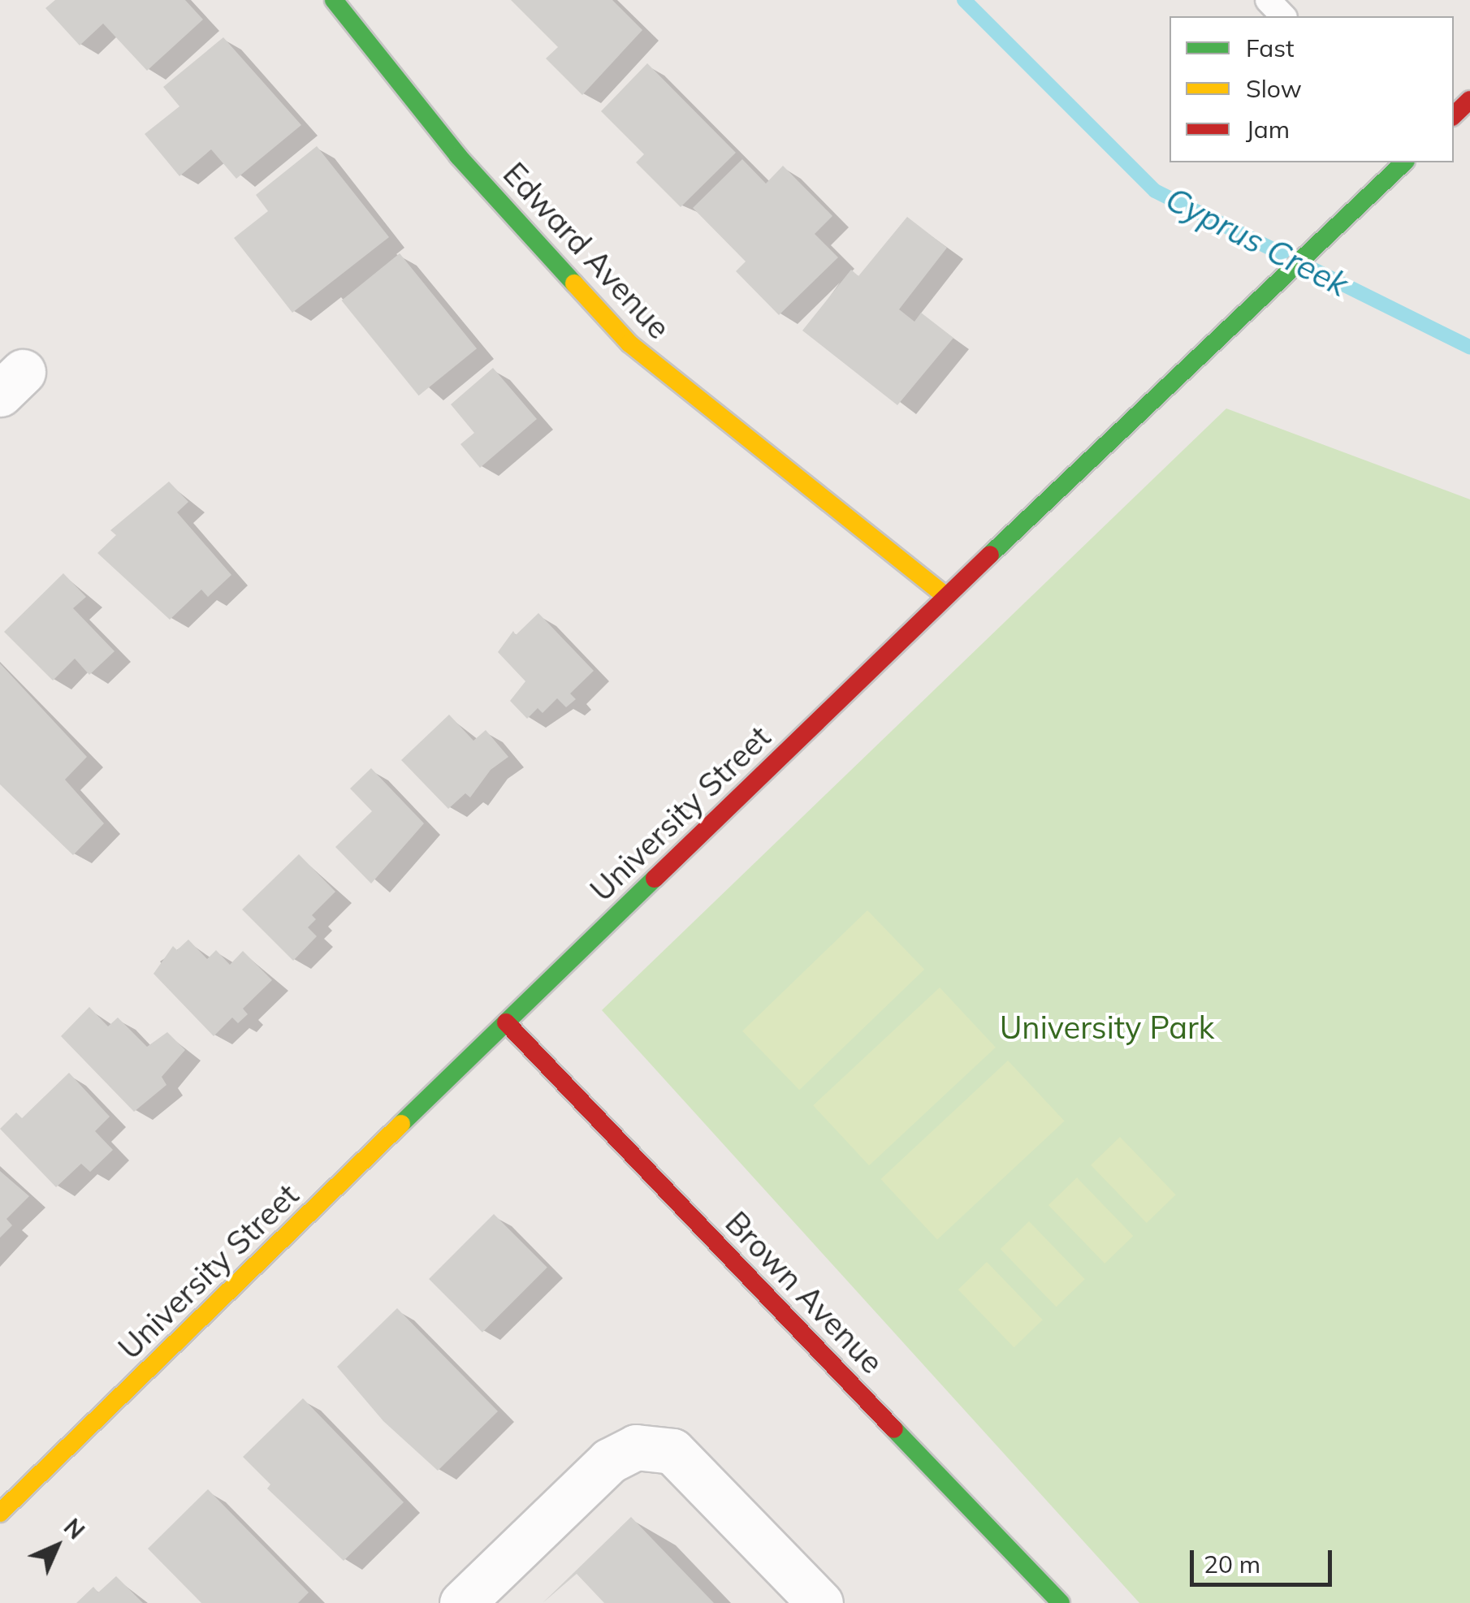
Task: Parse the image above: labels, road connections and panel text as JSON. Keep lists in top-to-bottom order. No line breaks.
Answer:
{"streets":{"street":["Edward Avenue","University Street","Brown Avenue"]},"crossings":[["Edward Avenue","University Street"],["University Street","Brown Avenue"]],"water":["Cyprus Creek"],"parks":["University Park"],"legend":["Fast","Slow","Jam"],"scale_bar":"20 m","north":"top right"}
